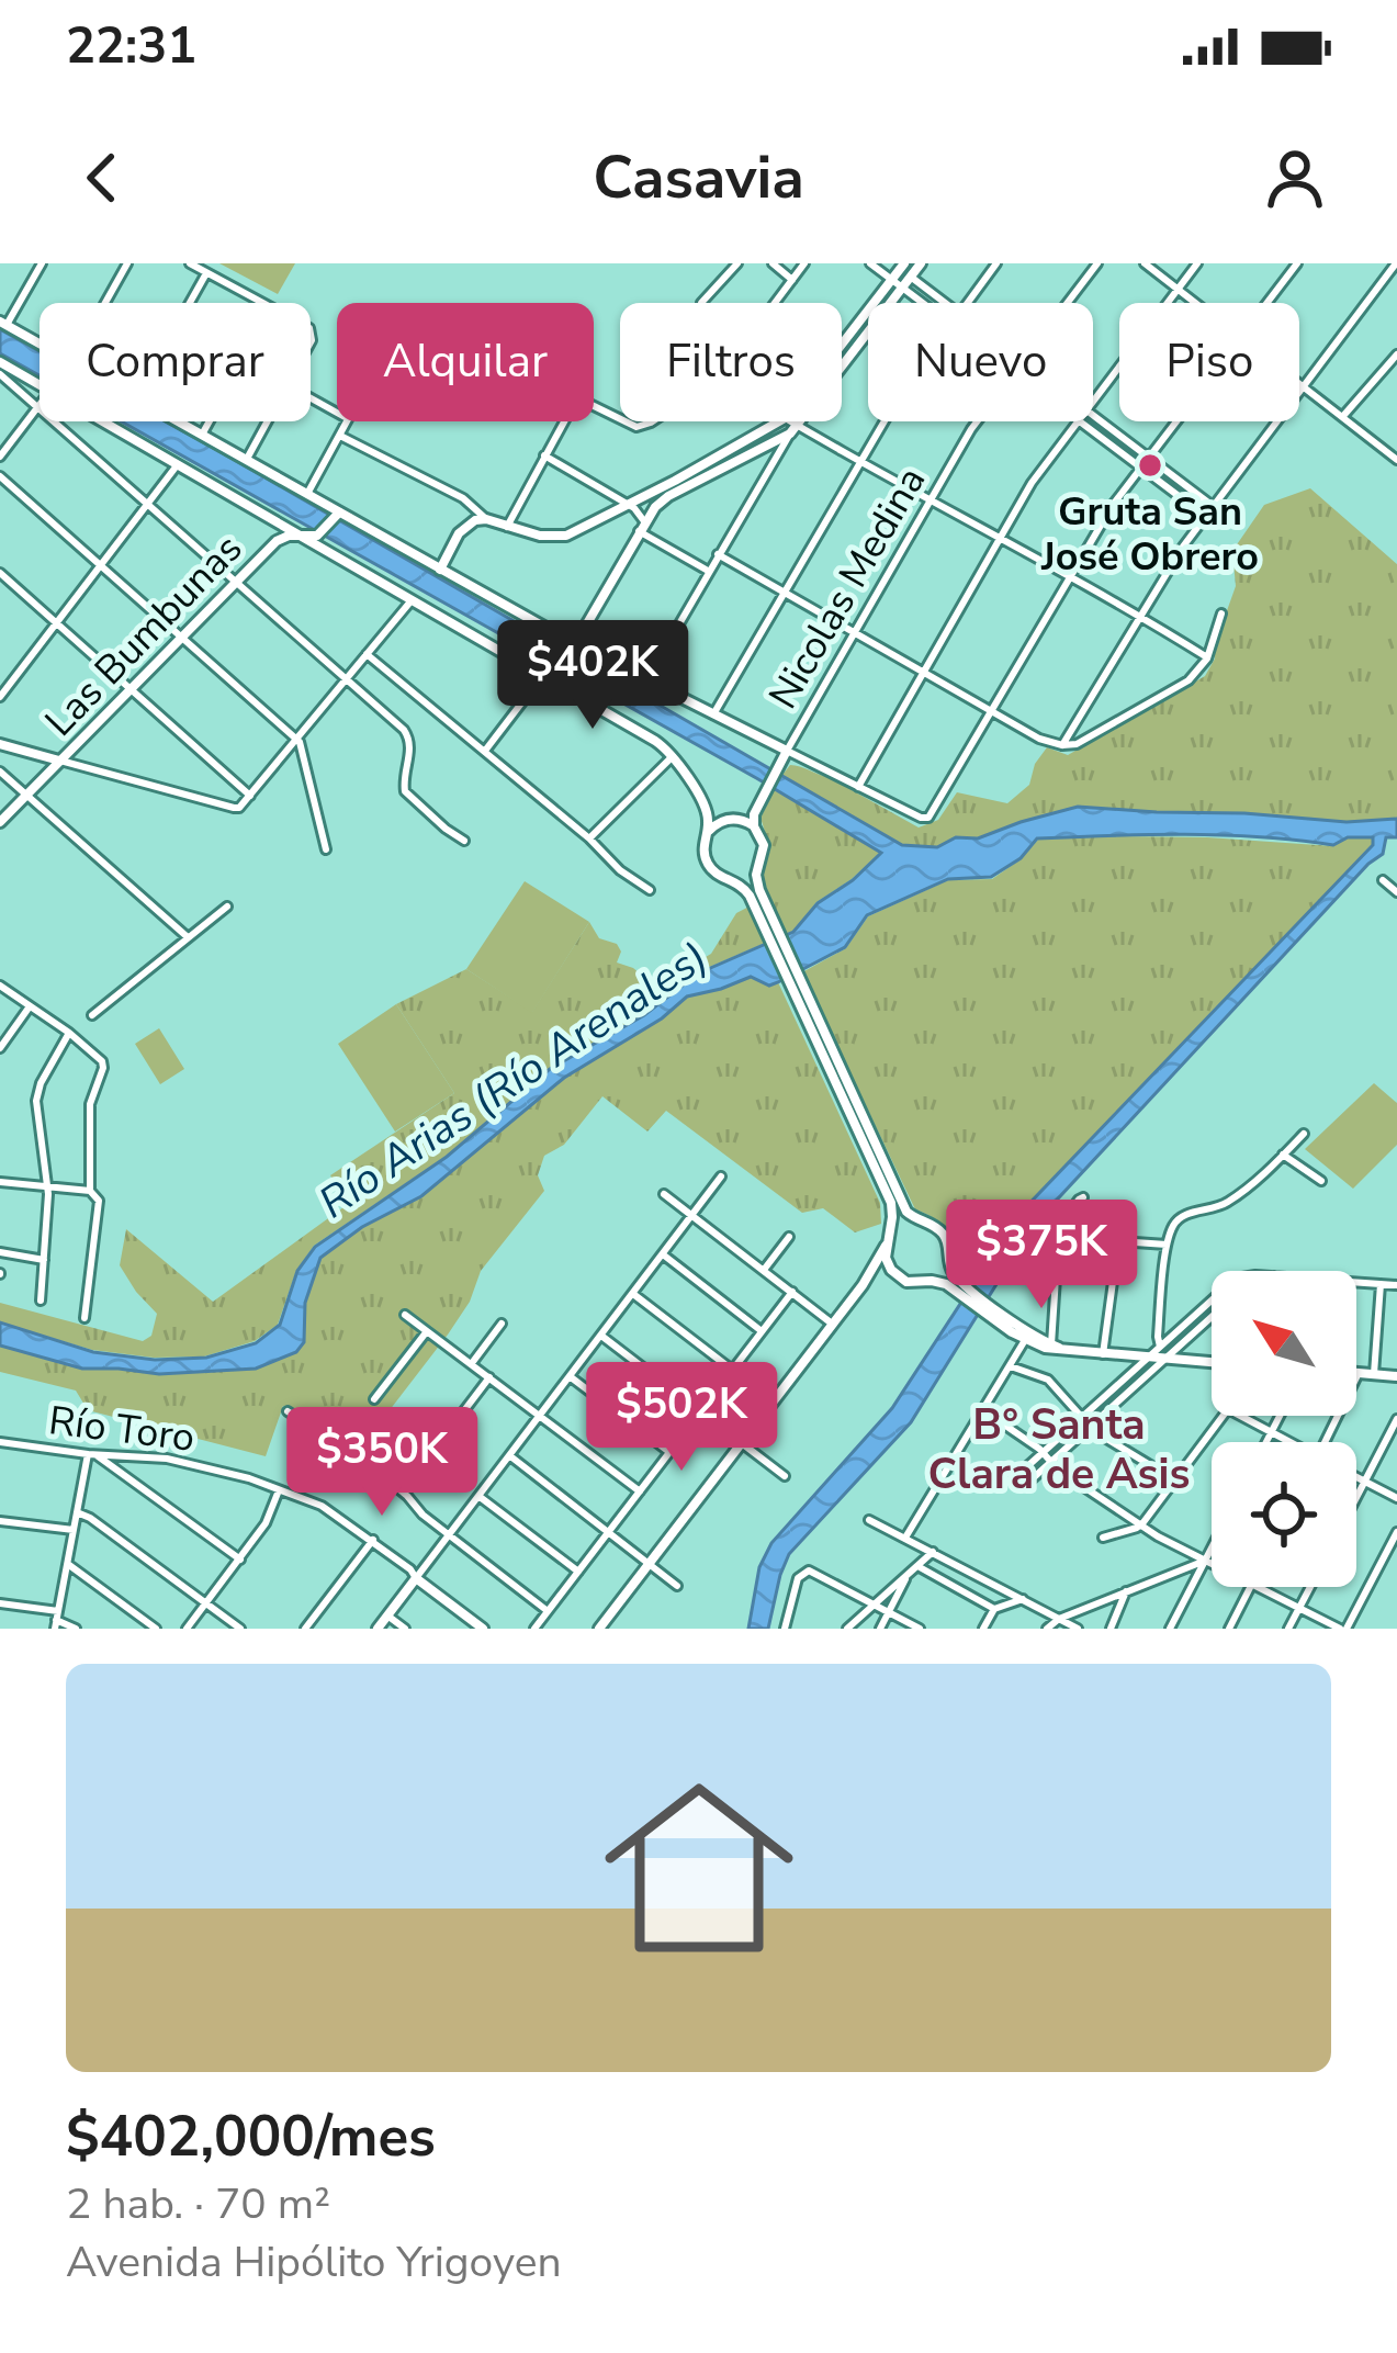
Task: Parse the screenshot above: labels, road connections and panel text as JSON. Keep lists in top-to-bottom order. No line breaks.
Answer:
{"streets":{"main road":["Las Bumbunas"],"street":["Nicolas Medina","Río Toro"]},"districts":["B° Santa Clara de Asis"],"water":["Río Arias (Río Arenales)"],"places":["Gruta San José Obrero"],"north":"top left","page":{"status":"22:31","header":"Casavia","chip":["Comprar","Alquilar","Filtros","Nuevo","Piso"],"price":["$402K","$375K","$502K","$350K"],"list":[{"name":"$402,000/mes","note":"2 hab. · 70 m² · Avenida Hipólito Yrigoyen"}]}}
